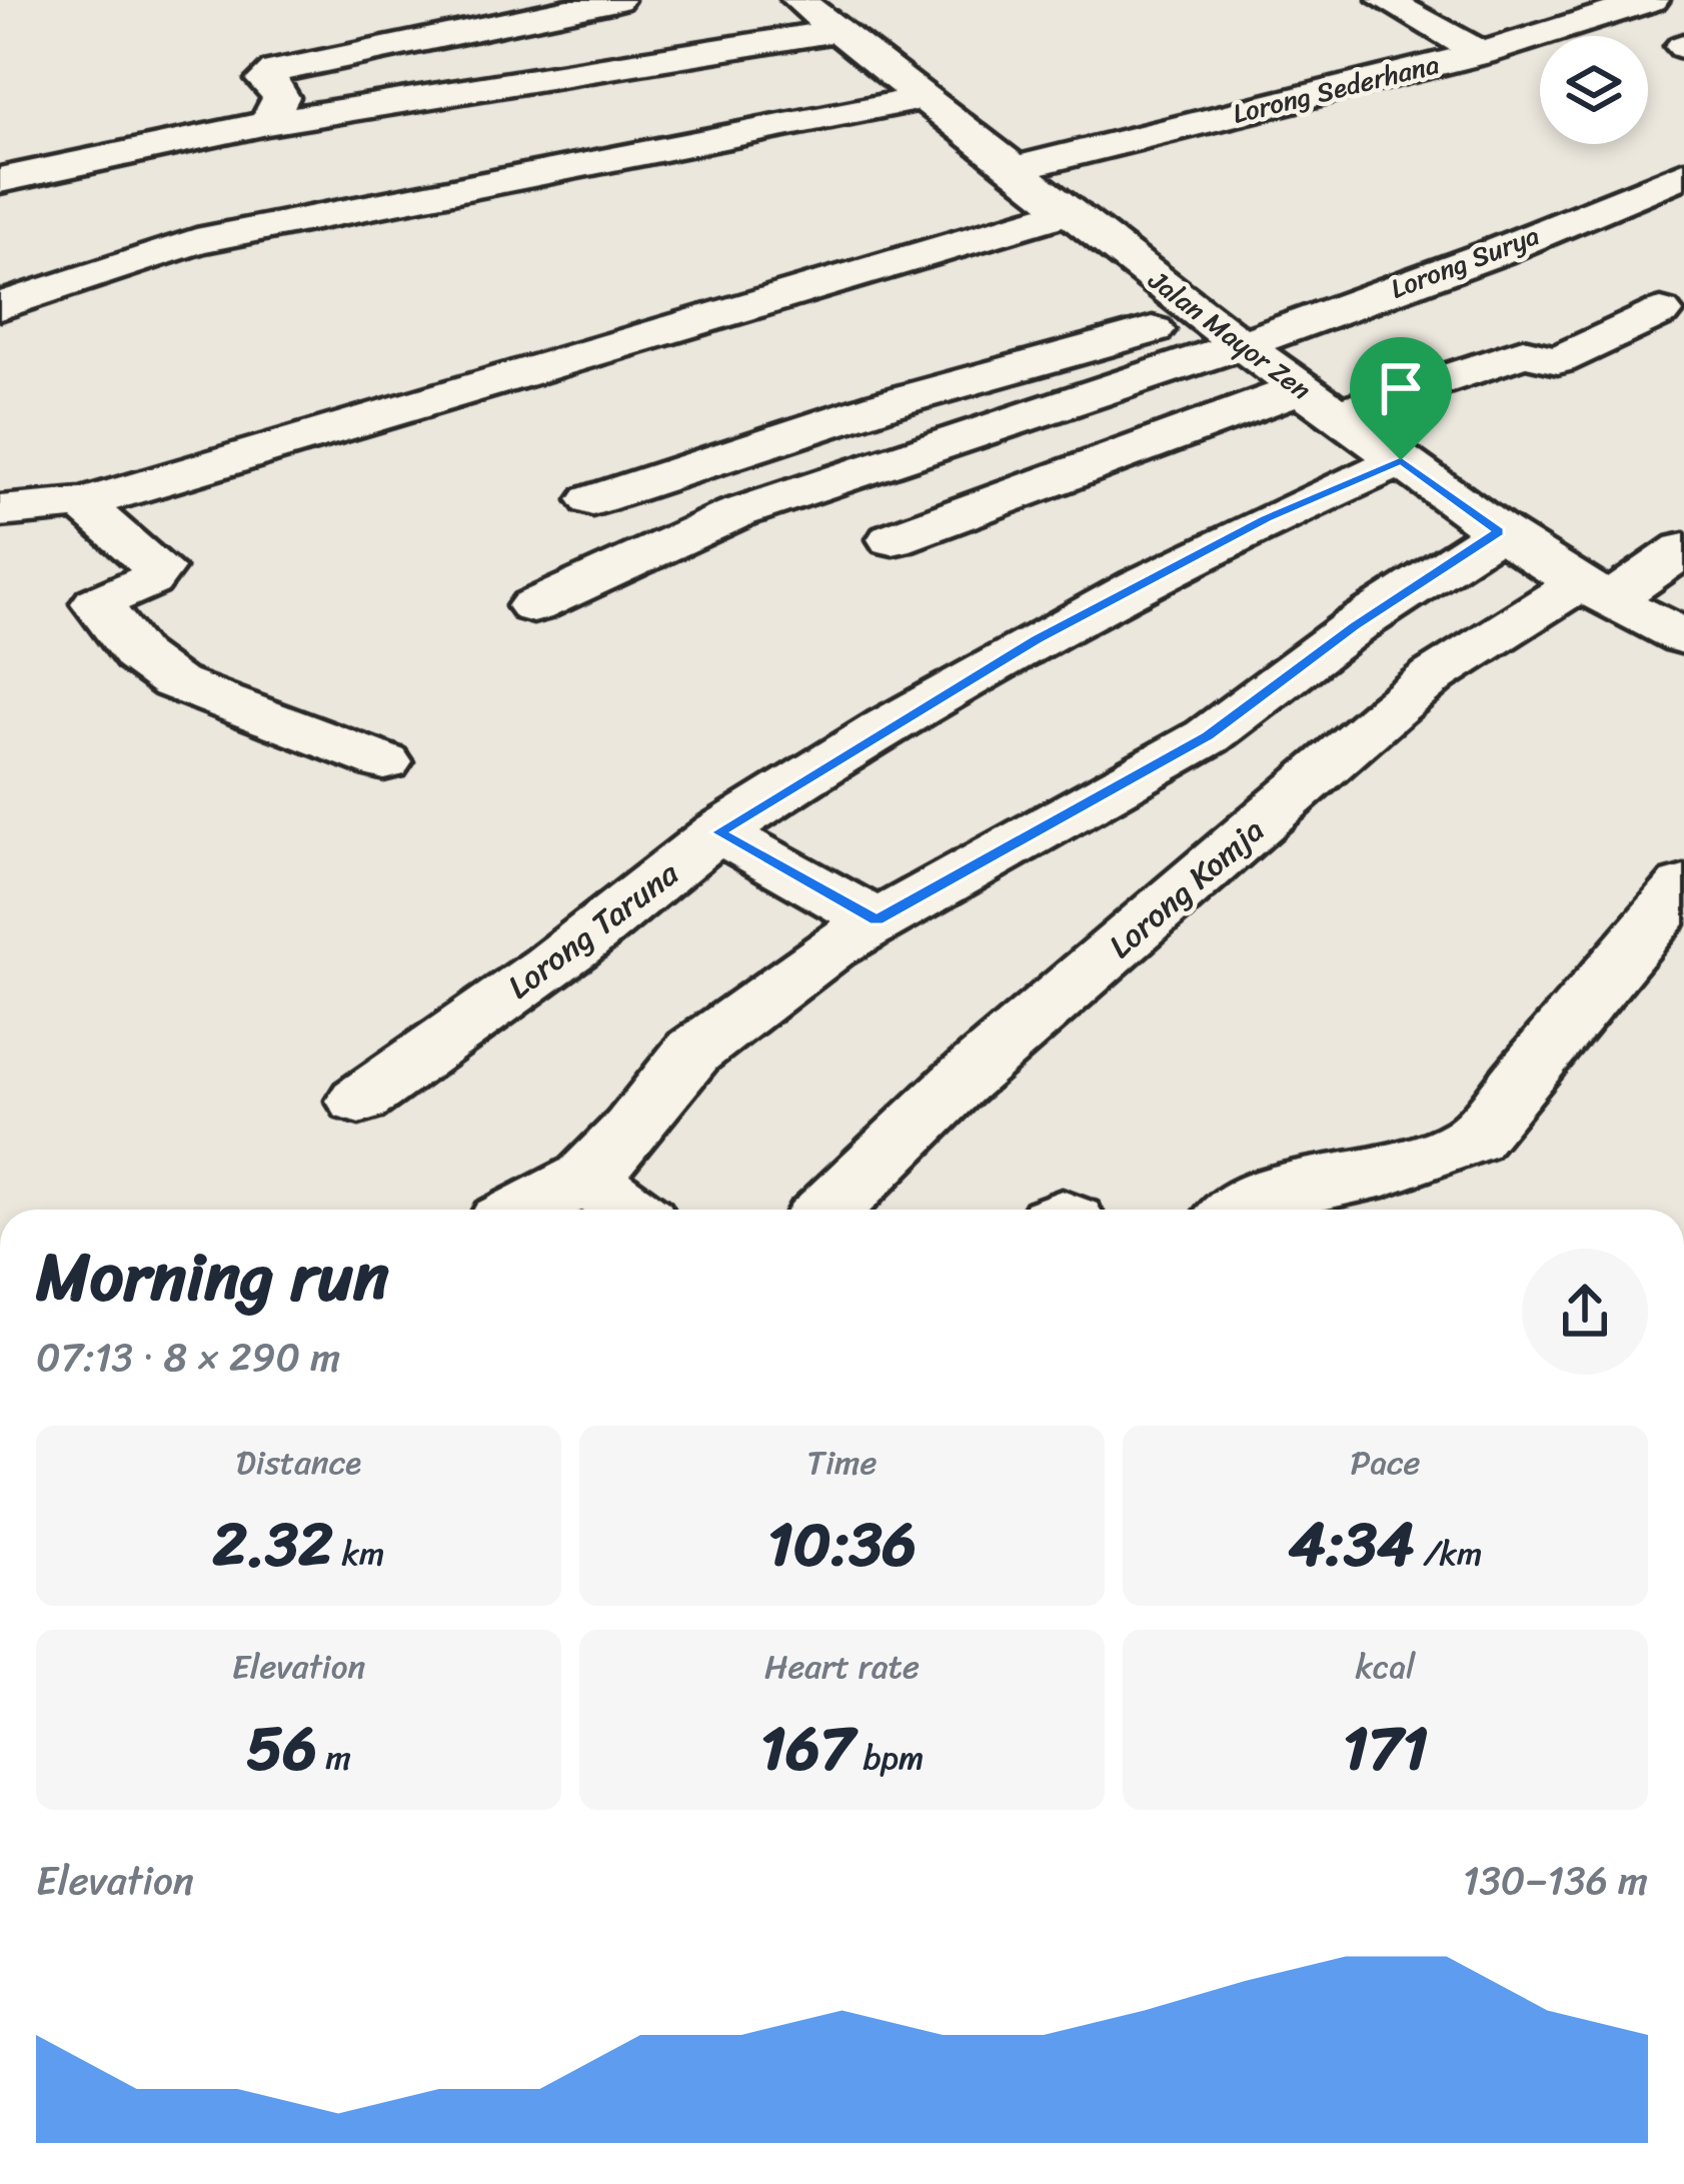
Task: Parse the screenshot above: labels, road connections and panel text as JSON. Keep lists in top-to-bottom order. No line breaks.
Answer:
{"streets":{"street":["Lorong Sederhana","Lorong Surya","Jalan Mayor Zen","Lorong Komja","Lorong Taruna"]},"crossings":[["Lorong Sederhana","Jalan Mayor Zen"],["Lorong Surya","Jalan Mayor Zen"],["Jalan Mayor Zen","Lorong Komja"],["Jalan Mayor Zen","Lorong Taruna"]],"page":{"heading":["Morning run","07:13 · 8 × 290 m"],"stats":[["Distance","2.32 km"],["Time","10:36"],["Pace","4:34 /km"],["Elevation","56 m"],["Heart rate","167 bpm"],["kcal","171"]],"chart":["Elevation","130–136 m"]}}
